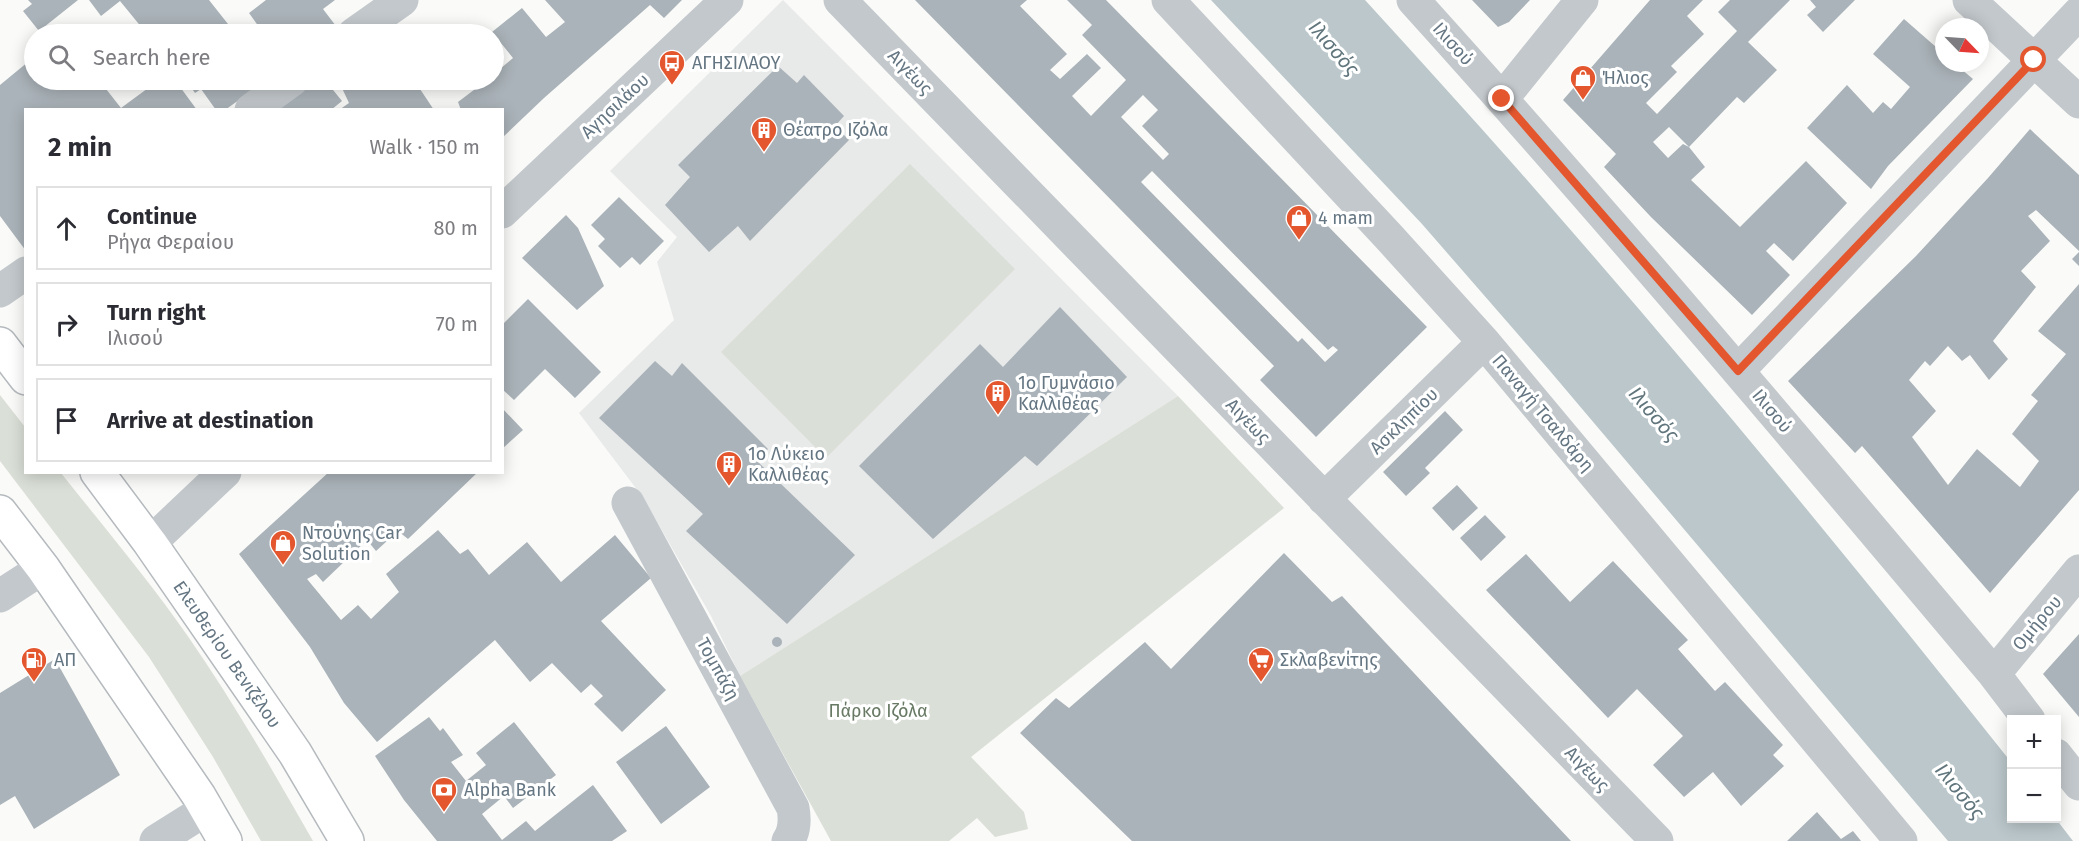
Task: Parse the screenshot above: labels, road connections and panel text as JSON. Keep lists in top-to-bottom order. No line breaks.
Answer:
{"streets":{"main road":["Ελευθερίου Βενιζέλου"],"street":["Ιλισού","Αιγέως","Αγησιλάου","Παναγή Τσαλδάρη","Ασκληπίου","Ομήρου","Τομπάζη"]},"crossings":[["Ιλισού","Ομήρου"],["Αιγέως","Ασκληπίου"],["Παναγή Τσαλδάρη","Ασκληπίου"]],"water":["Ιλισσός"],"parks":["Πάρκο Ιζόλα"],"places":{"bus stop":["ΑΓΗΣΙΛΑΟΥ"],"shop":["Ήλιος","4 mam","Ντούνης Car Solution"],"building":["Θέατρο Ιζόλα","1ο Γυμνάσιο Καλλιθέας","1ο Λύκειο Καλλιθέας"],"fuel station":["ΑΠ"],"supermarket":["Σκλαβενίτης"],"bank":["Alpha Bank"]},"north":"bottom right","page":{"search":"Search here","heading":["2 min","Walk · 150 m"],"list":[["Continue","Ρήγα Φεραίου","80 m"],["Turn right","Ιλισού","70 m"],"Arrive at destination"],"map_buttons":["+","−"]}}
